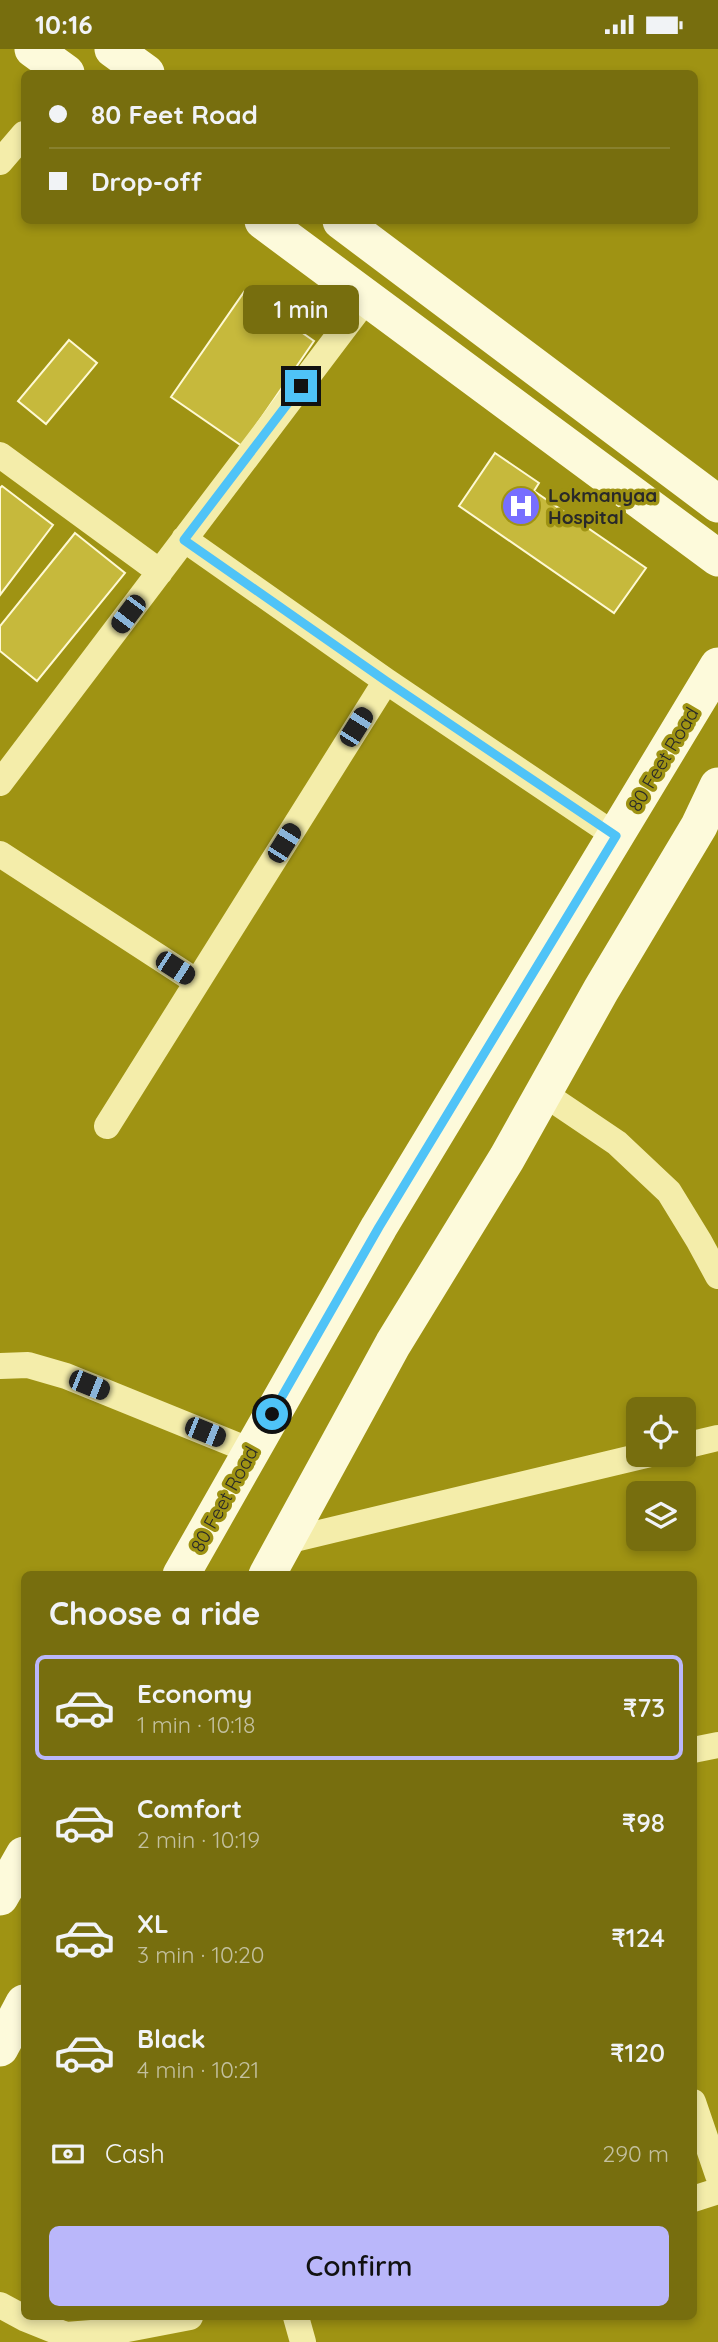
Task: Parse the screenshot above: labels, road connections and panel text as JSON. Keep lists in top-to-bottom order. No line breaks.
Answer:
{"streets":{"main road":["80 Feet Road"]},"places":{"hospital":["Lokmanyaa Hospital"]},"page":{"status":"10:16","banner":["80 Feet Road","Drop-off"],"bubble":"1 min","heading":"Choose a ride","list":[{"name":"Economy","note":"1 min · 10:18","value":"₹73"},{"name":"Comfort","note":"2 min · 10:19","value":"₹98"},{"name":"XL","note":"3 min · 10:20","value":"₹124"},{"name":"Black","note":"4 min · 10:21","value":"₹120"}],"pay":["Cash","290 m"],"buttons":"Confirm"}}
